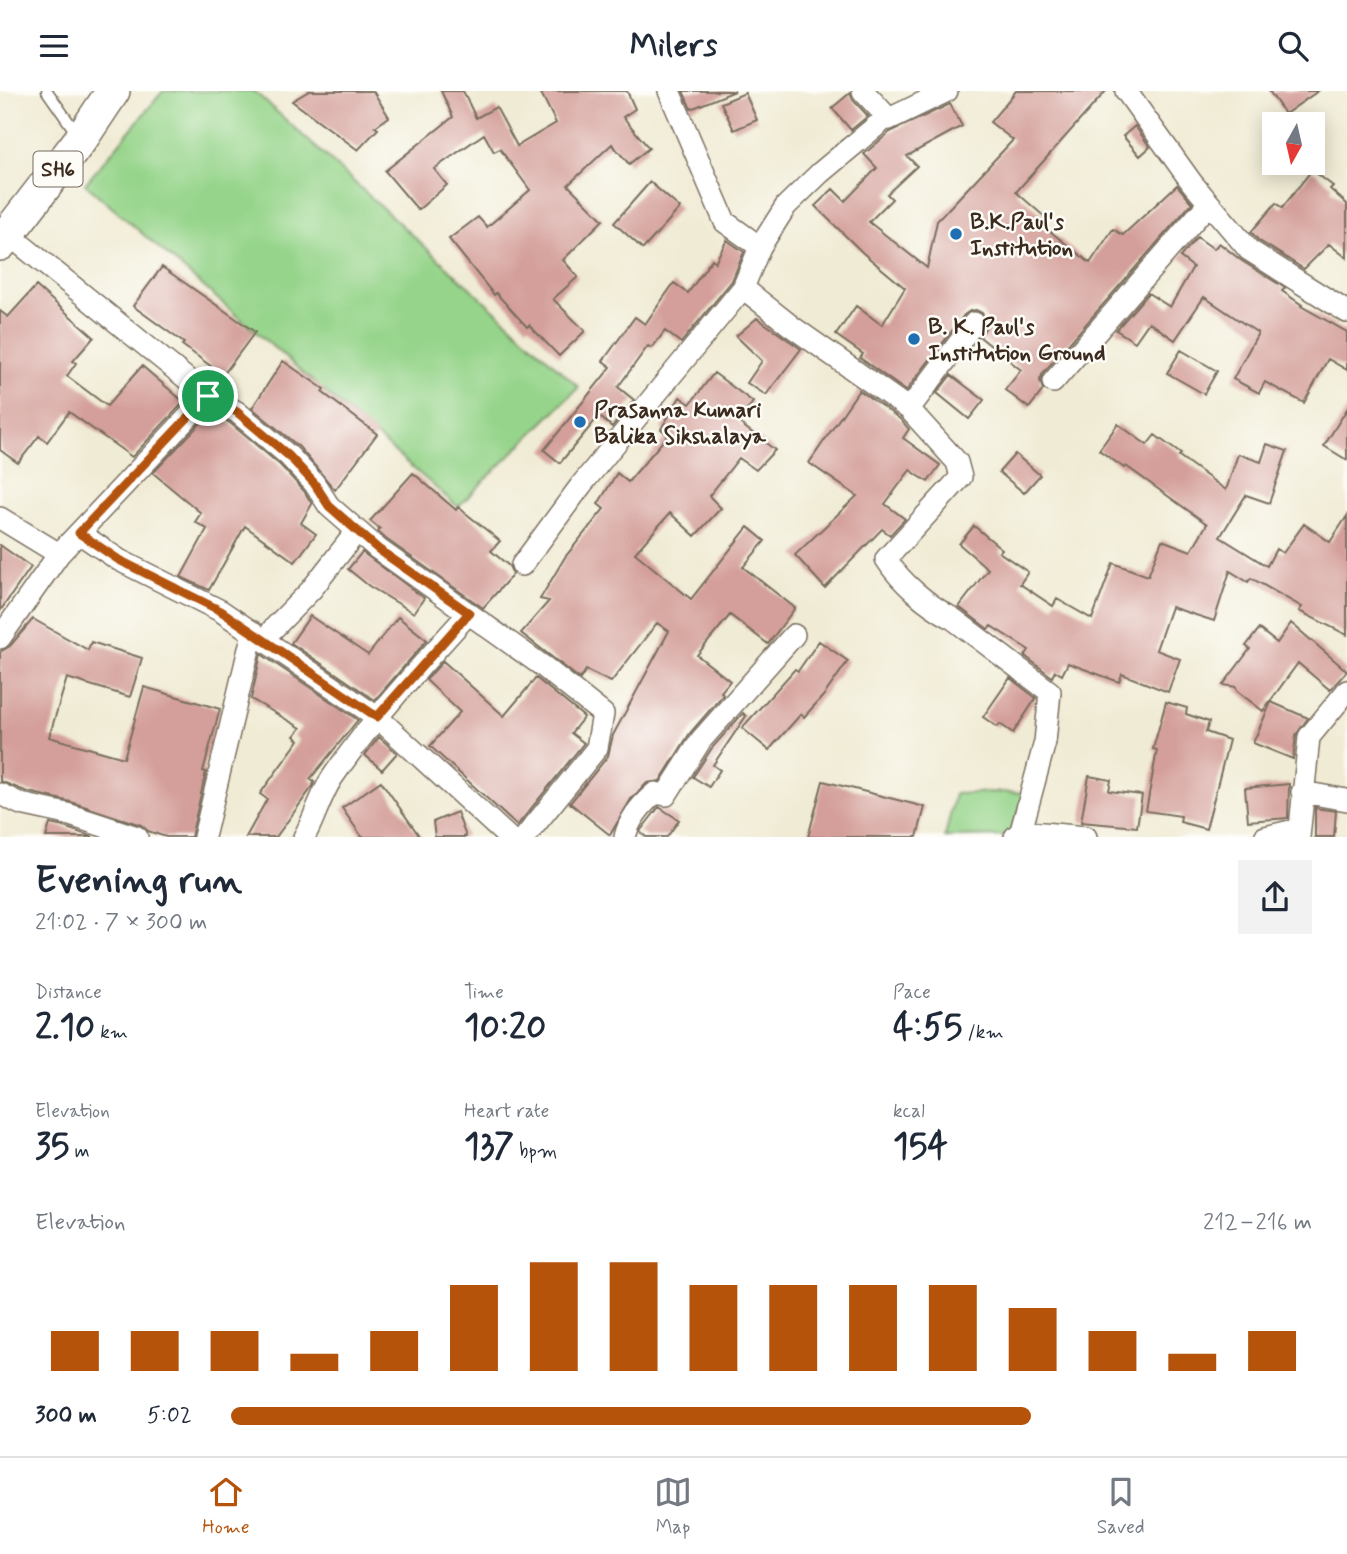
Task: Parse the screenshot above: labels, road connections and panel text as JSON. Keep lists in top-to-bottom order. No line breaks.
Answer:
{"streets":{"main road":["SH6"]},"places":["B.K.Paul's Institution","B. K. Paul's Institution Ground","Prasanna Kumari Balika Sikshalaya"],"north":"bottom","page":{"header":"Milers","heading":["Evening run","21:02 · 7 × 300 m"],"stats":[["Distance","2.10 km"],["Time","10:20"],["Pace","4:55 /km"],["Elevation","35 m"],["Heart rate","137 bpm"],["kcal","154"]],"chart":["Elevation","212–216 m"],"list":[{"name":"300 m","note":"5:02"}],"tabs":["Home","Map","Saved"]}}
